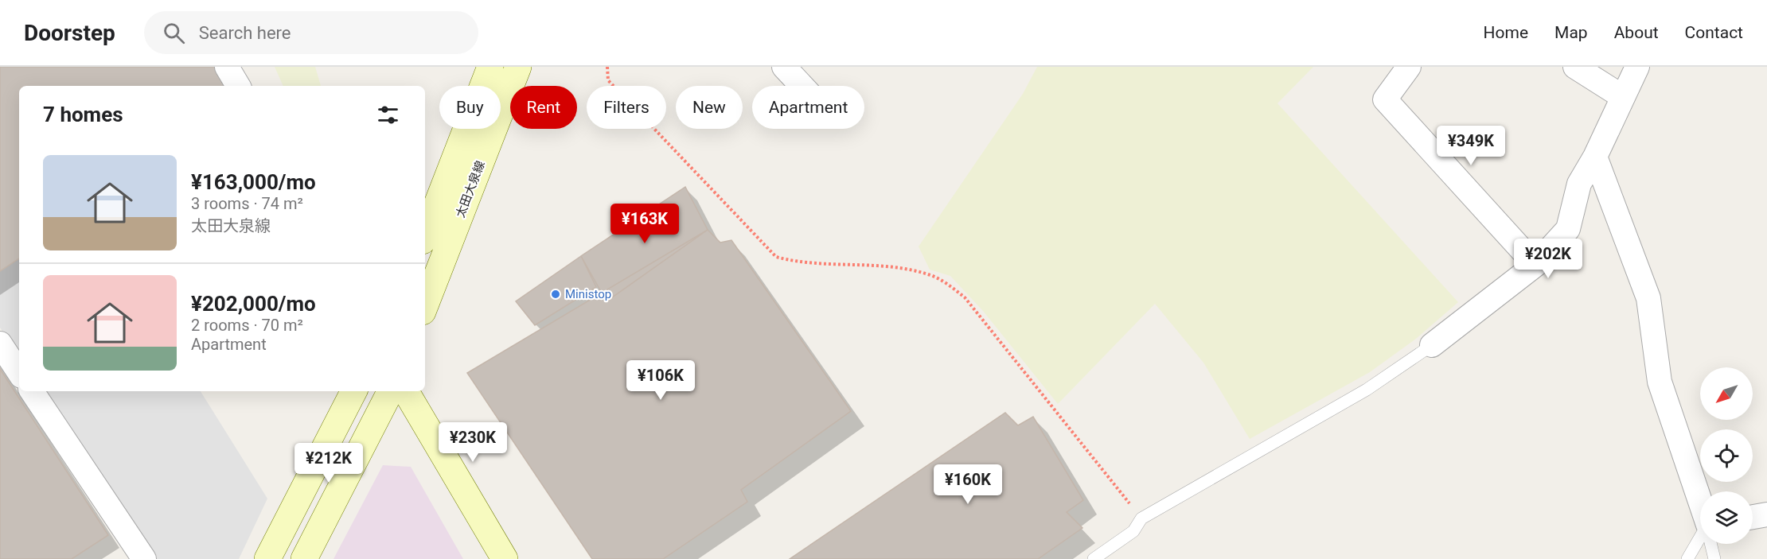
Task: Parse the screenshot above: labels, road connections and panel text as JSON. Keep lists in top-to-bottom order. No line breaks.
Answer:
{"streets":{"main road":["太田大泉線"]},"places":["Ministop"],"north":"bottom left","page":{"header":"Doorstep","search":"Search here","nav":["Home","Map","About","Contact"],"chip":["Buy","Rent","Filters","New","Apartment"],"heading":"7 homes","price":["¥349K","¥163K","¥202K","¥106K","¥230K","¥212K","¥160K"],"list":[{"name":"¥163,000/mo","note":"3 rooms · 74 m² · 太田大泉線"},{"name":"¥202,000/mo","note":"2 rooms · 70 m² · Apartment"}]}}
